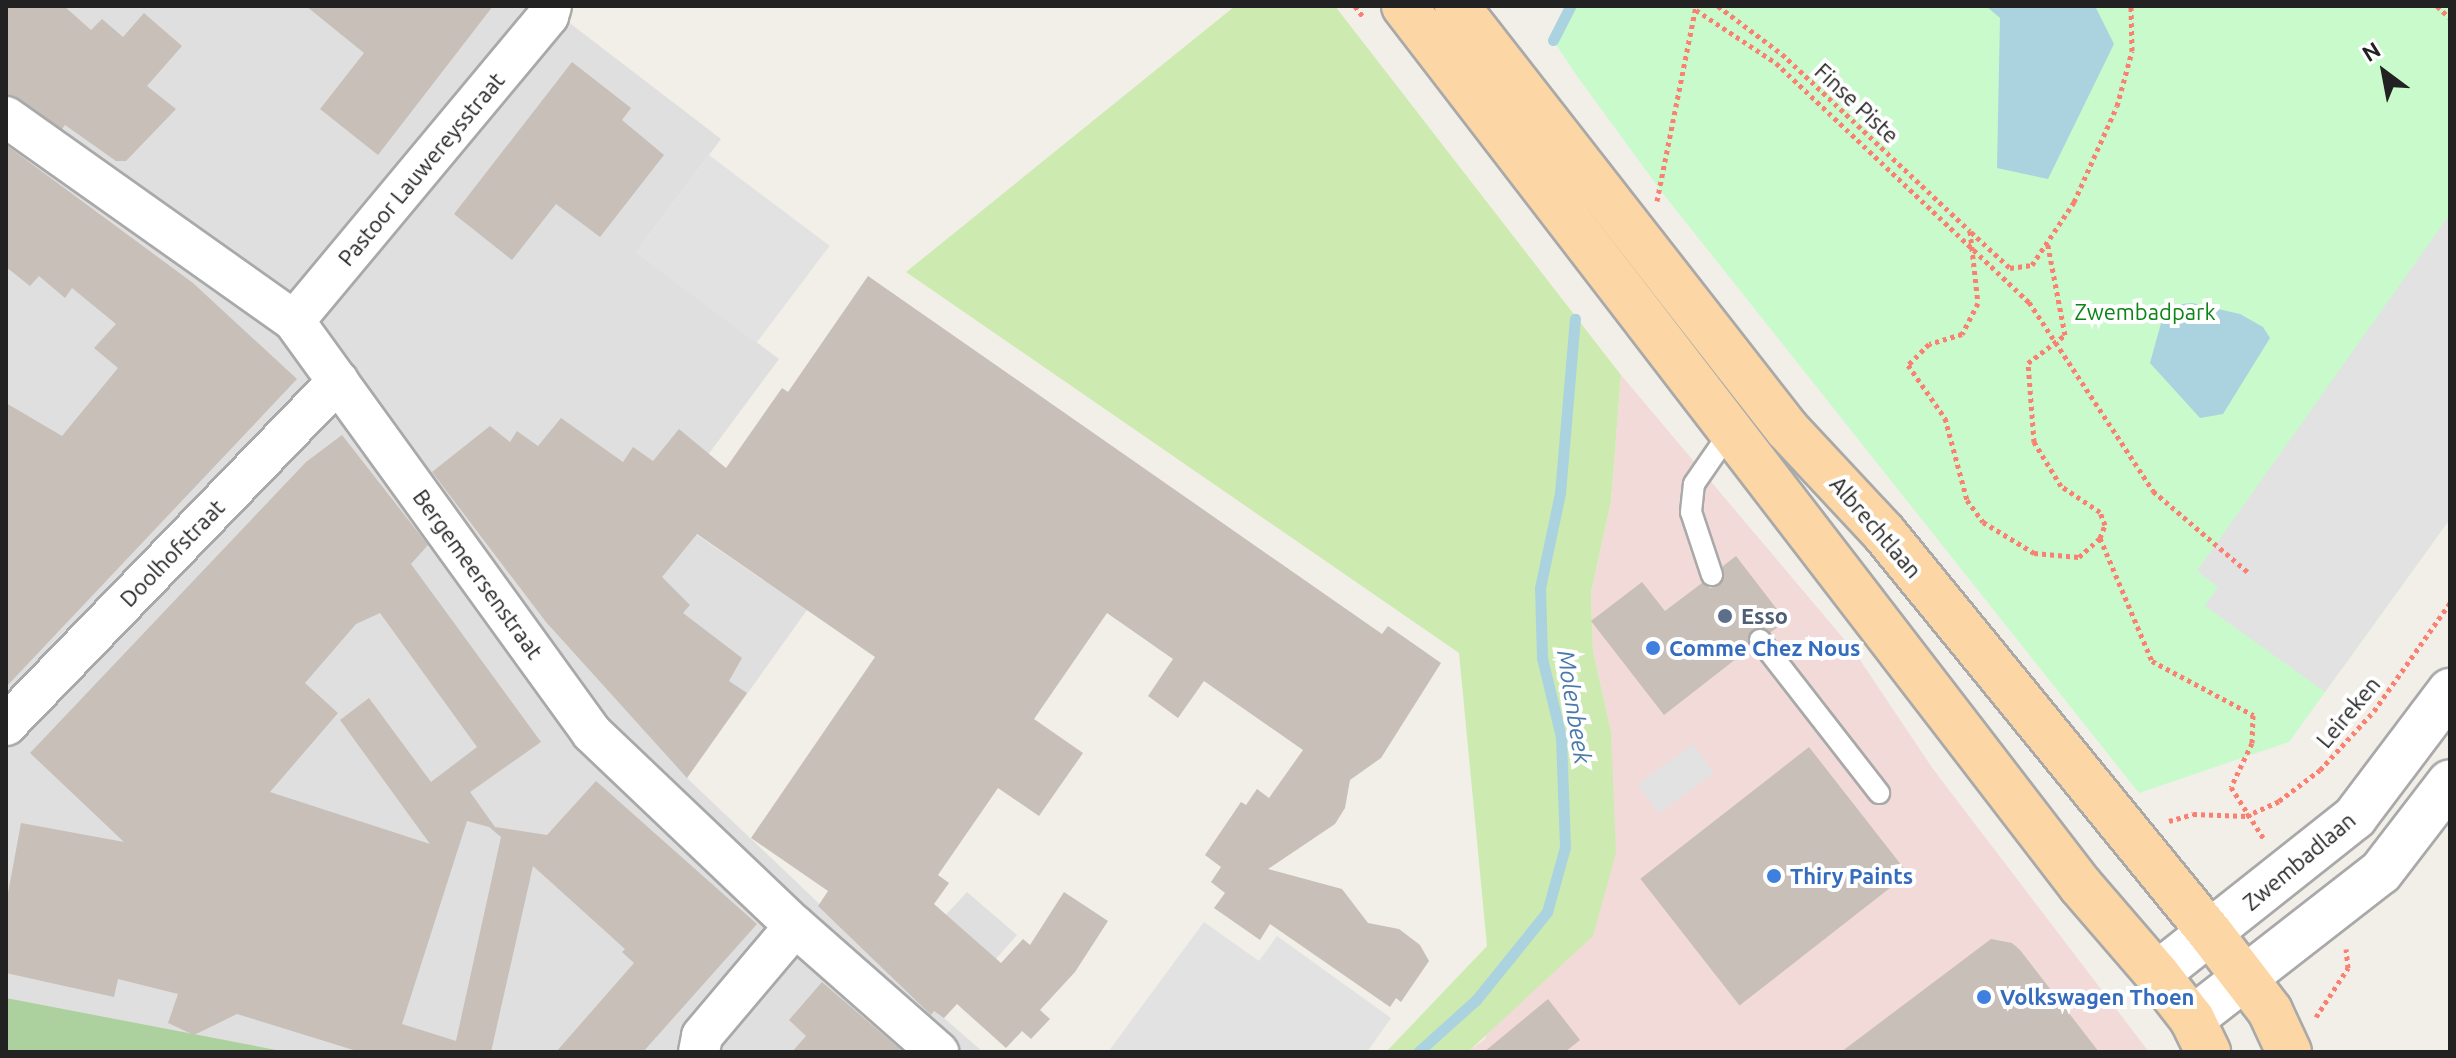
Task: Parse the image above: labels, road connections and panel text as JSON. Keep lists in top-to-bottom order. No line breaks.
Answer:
{"streets":{"main road":["Albrechtlaan"],"street":["Pastoor Lauwereysstraat","Doolhofstraat","Bergemeersenstraat","Zwembadlaan"],"path":["Finse Piste","Leireken"]},"crossings":[["Pastoor Lauwereysstraat","Bergemeersenstraat"],["Albrechtlaan","Zwembadlaan"],["Doolhofstraat","Bergemeersenstraat"]],"water":["Molenbeek"],"parks":["Zwembadpark"],"places":["Esso","Comme Chez Nous","Thiry Paints","Volkswagen Thoen"],"north":"top left"}
